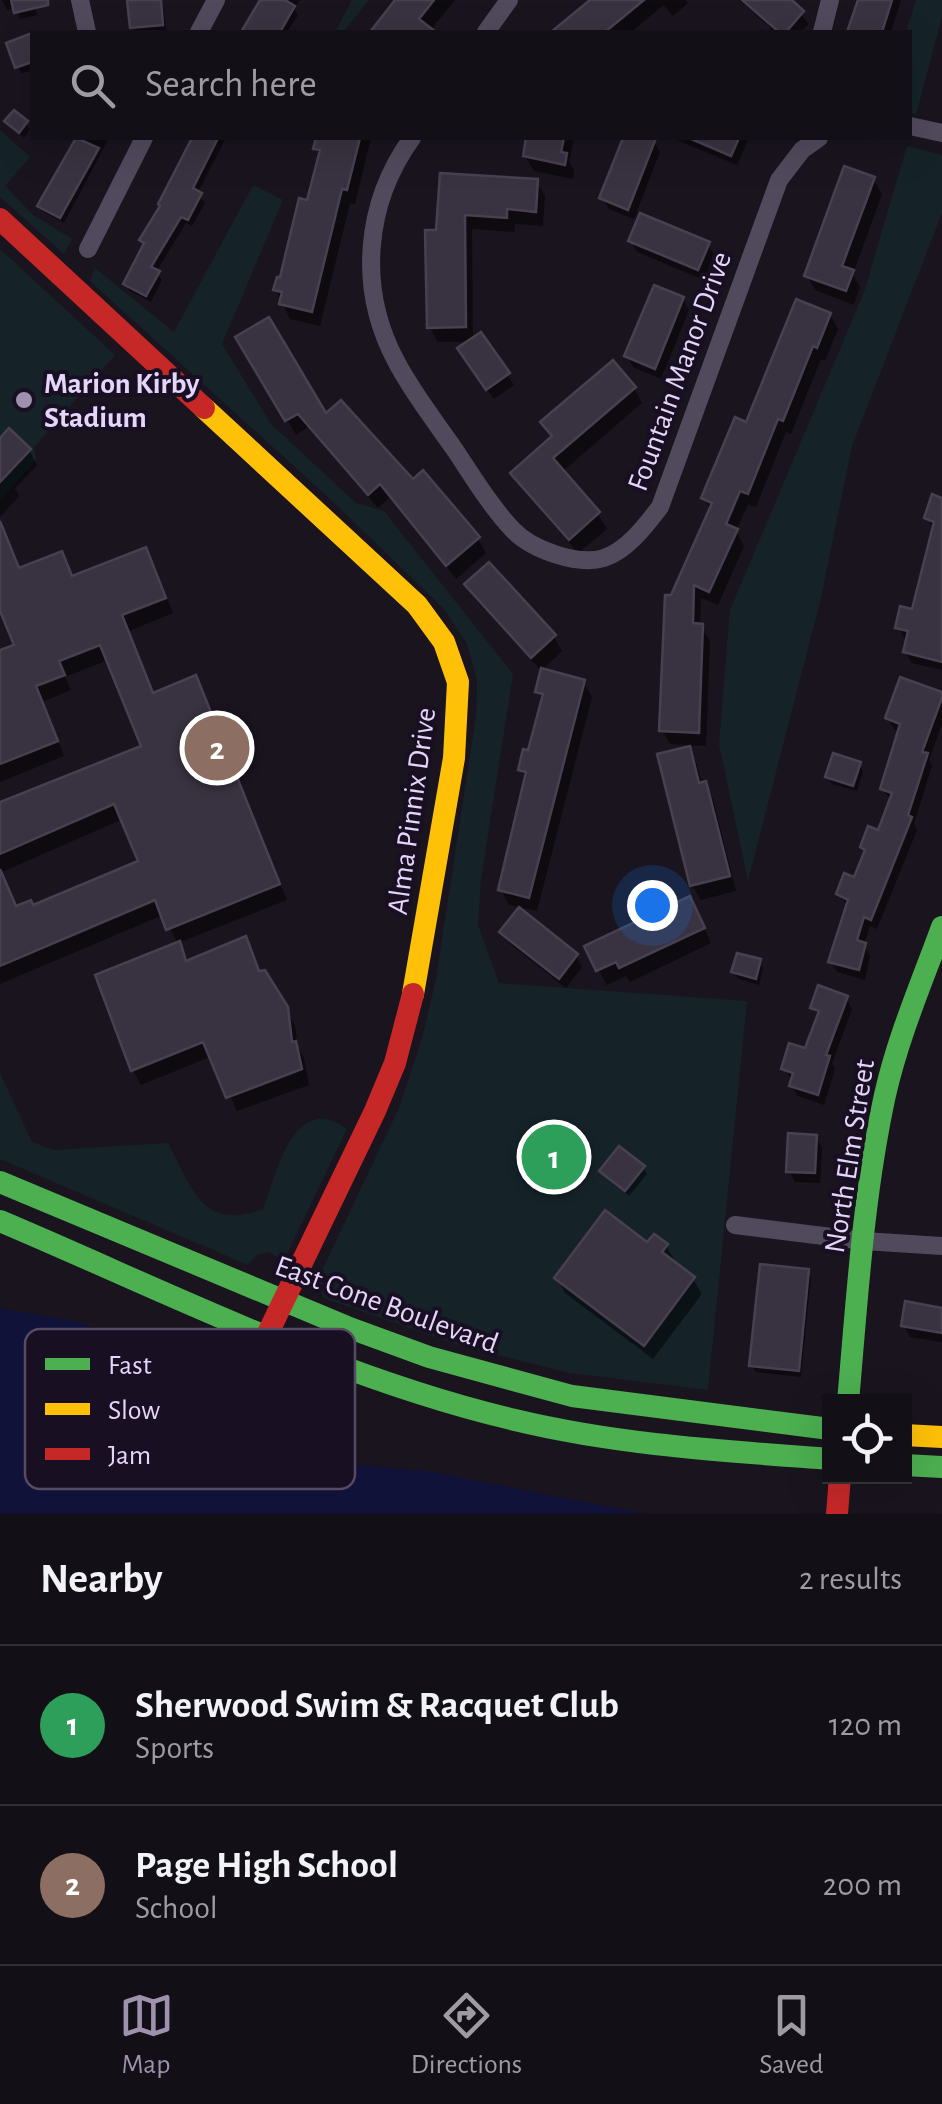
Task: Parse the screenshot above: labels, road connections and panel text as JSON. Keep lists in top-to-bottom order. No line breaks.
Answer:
{"streets":{"main road":["Alma Pinnix Drive","North Elm Street","East Cone Boulevard"],"street":["Fountain Manor Drive"]},"crossings":[["Alma Pinnix Drive","East Cone Boulevard"]],"places":["Marion Kirby Stadium"],"legend":["Fast","Slow","Jam"],"page":{"search":"Search here","pins":["2","1"],"heading":["Nearby","2 results"],"list":[{"mark":"1","name":"Sherwood Swim & Racquet Club","note":"Sports","value":"120 m"},{"mark":"2","name":"Page High School","note":"School","value":"200 m"}],"nav":["Map","Directions","Saved"]}}
